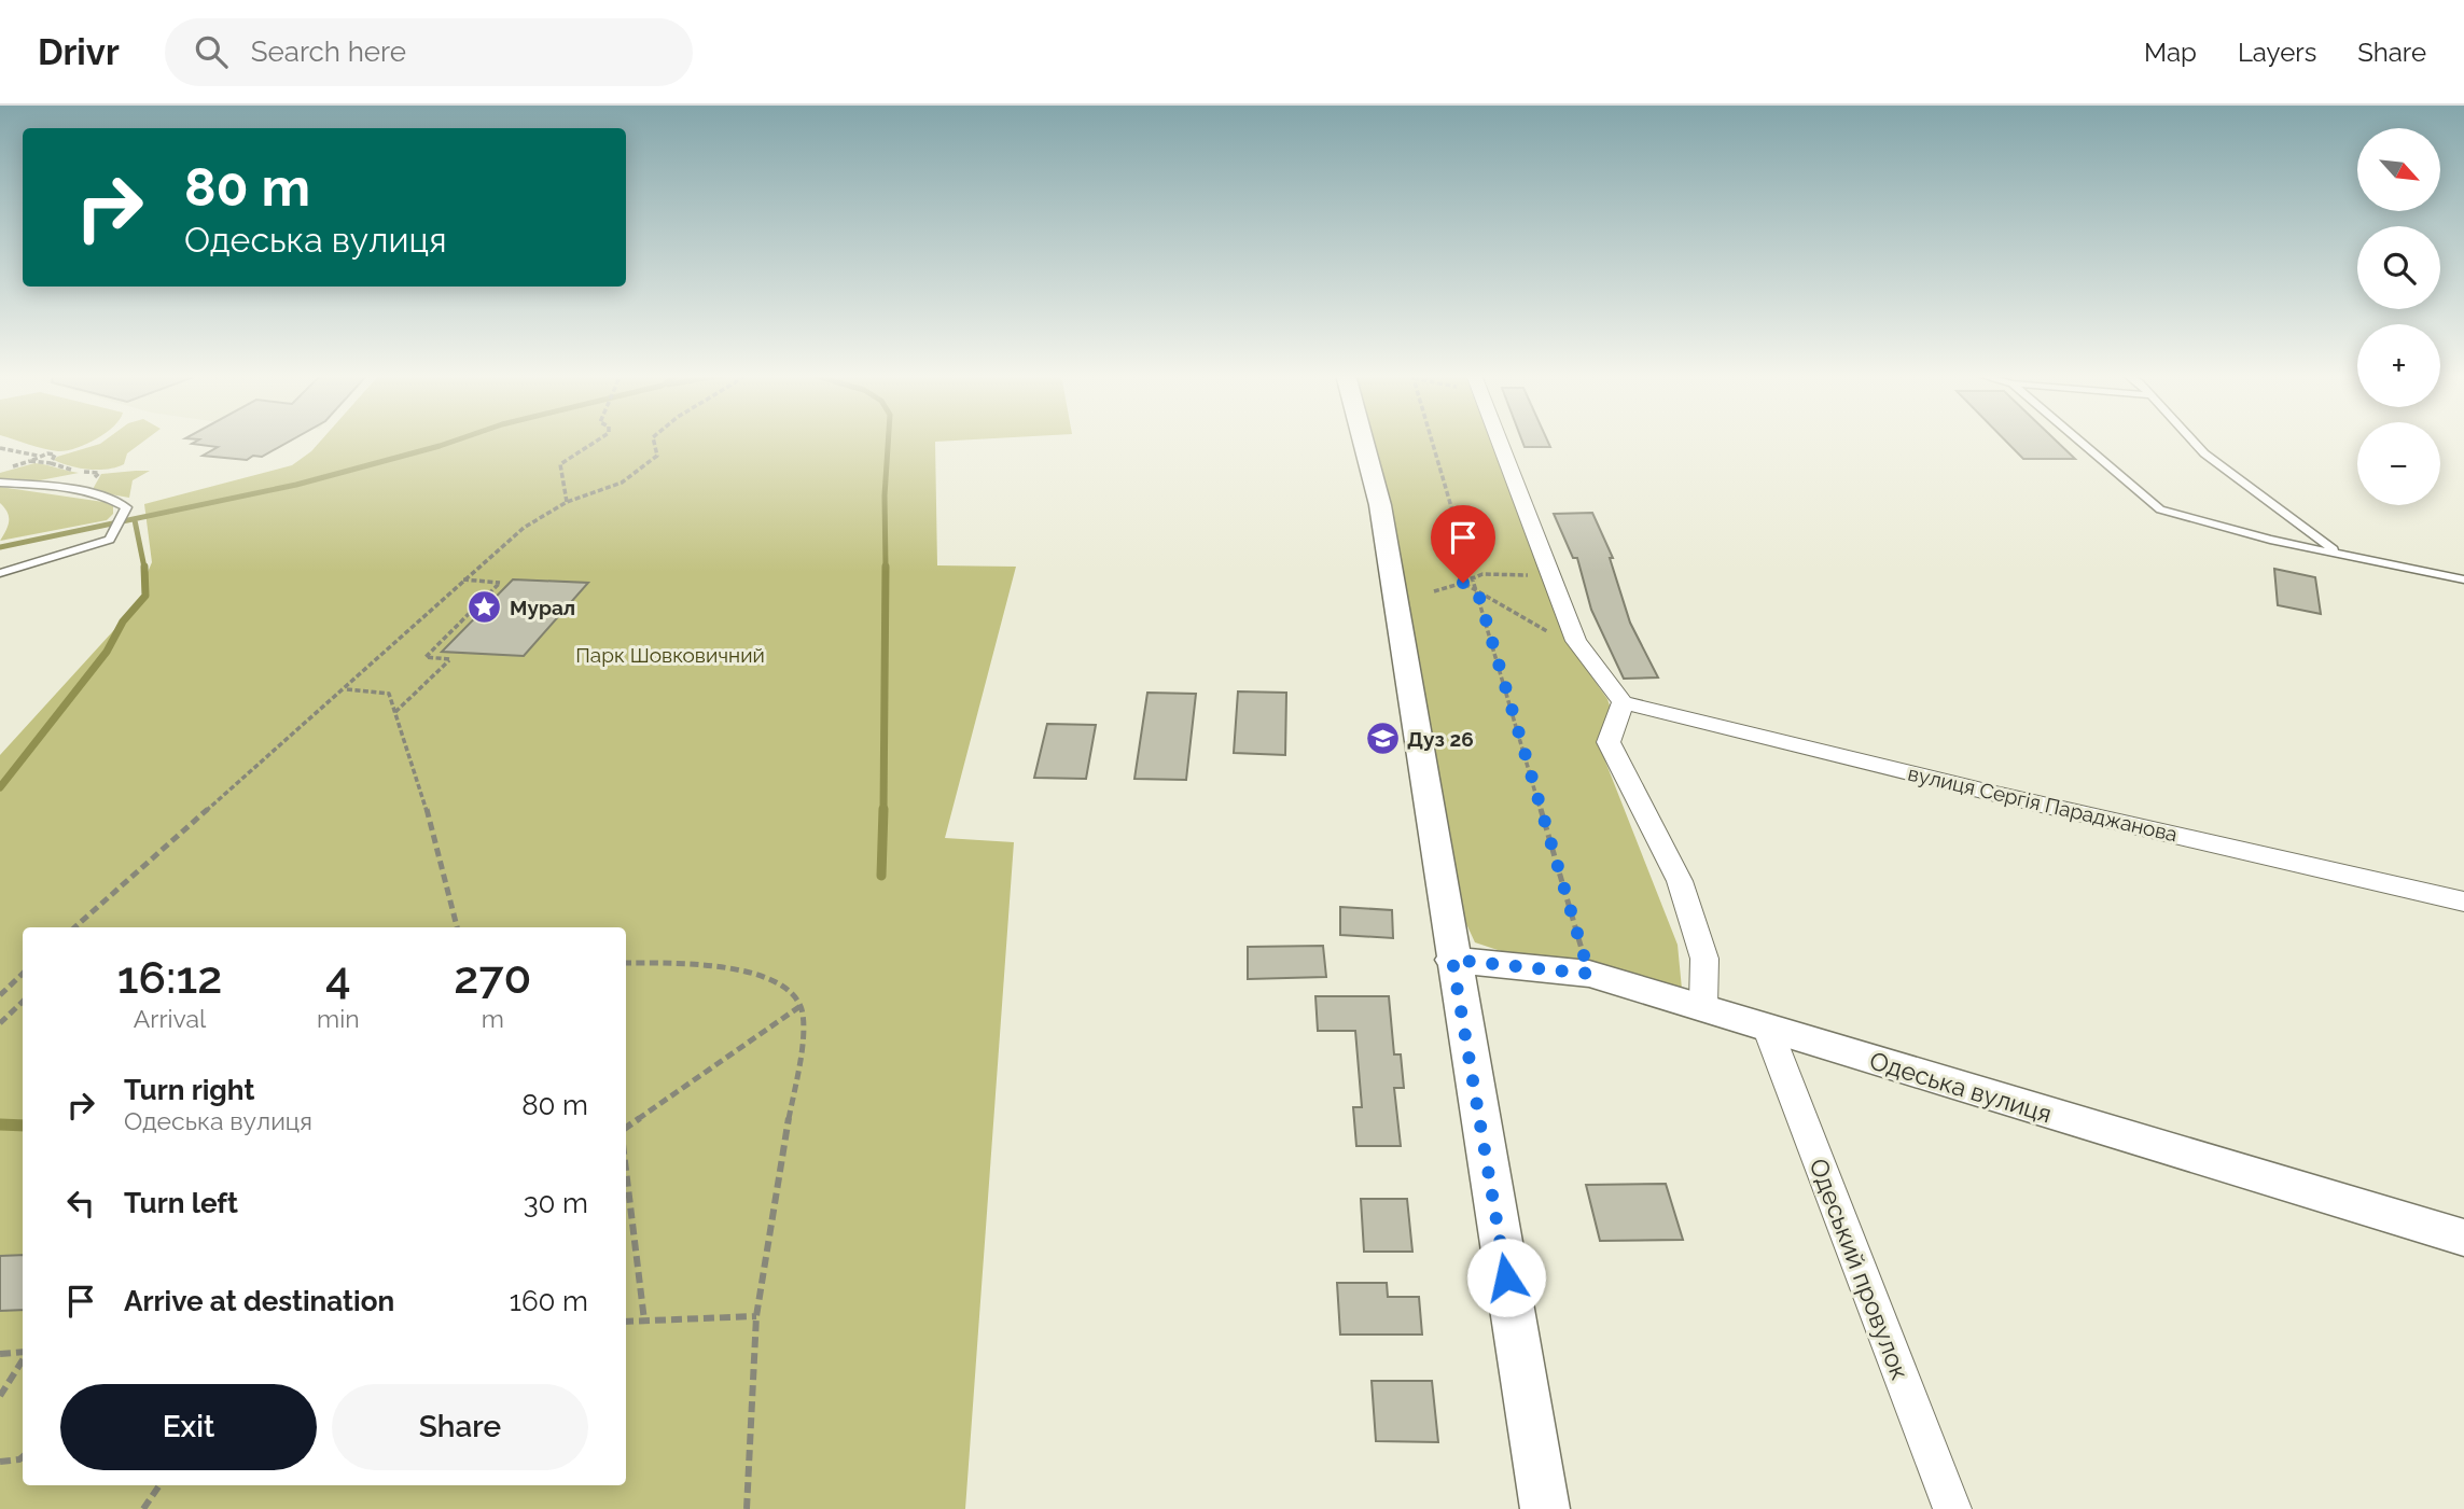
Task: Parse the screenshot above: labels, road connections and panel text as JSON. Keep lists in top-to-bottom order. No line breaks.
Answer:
{"streets":{"street":["вулиця Сергія Параджанова","Одеська вулиця","Одеський провулок"]},"crossings":[["Одеська вулиця","Одеський провулок"]],"parks":["Парк Шовковичний"],"places":{"place":["Мурал"],"school or university":["Дуз 26"]},"north":"bottom right","page":{"header":"Drivr","search":"Search here","nav":["Map","Layers","Share"],"map_buttons":["+","−"],"turn":["80 m","Одеська вулиця"],"eta":["16:12","Arrival","4","min","270","m"],"list":[{"name":"Turn right","note":"Одеська вулиця","value":"80 m"},{"name":"Turn left","value":"30 m"},{"name":"Arrive at destination","value":"160 m"}],"buttons":["Exit","Share"]}}
